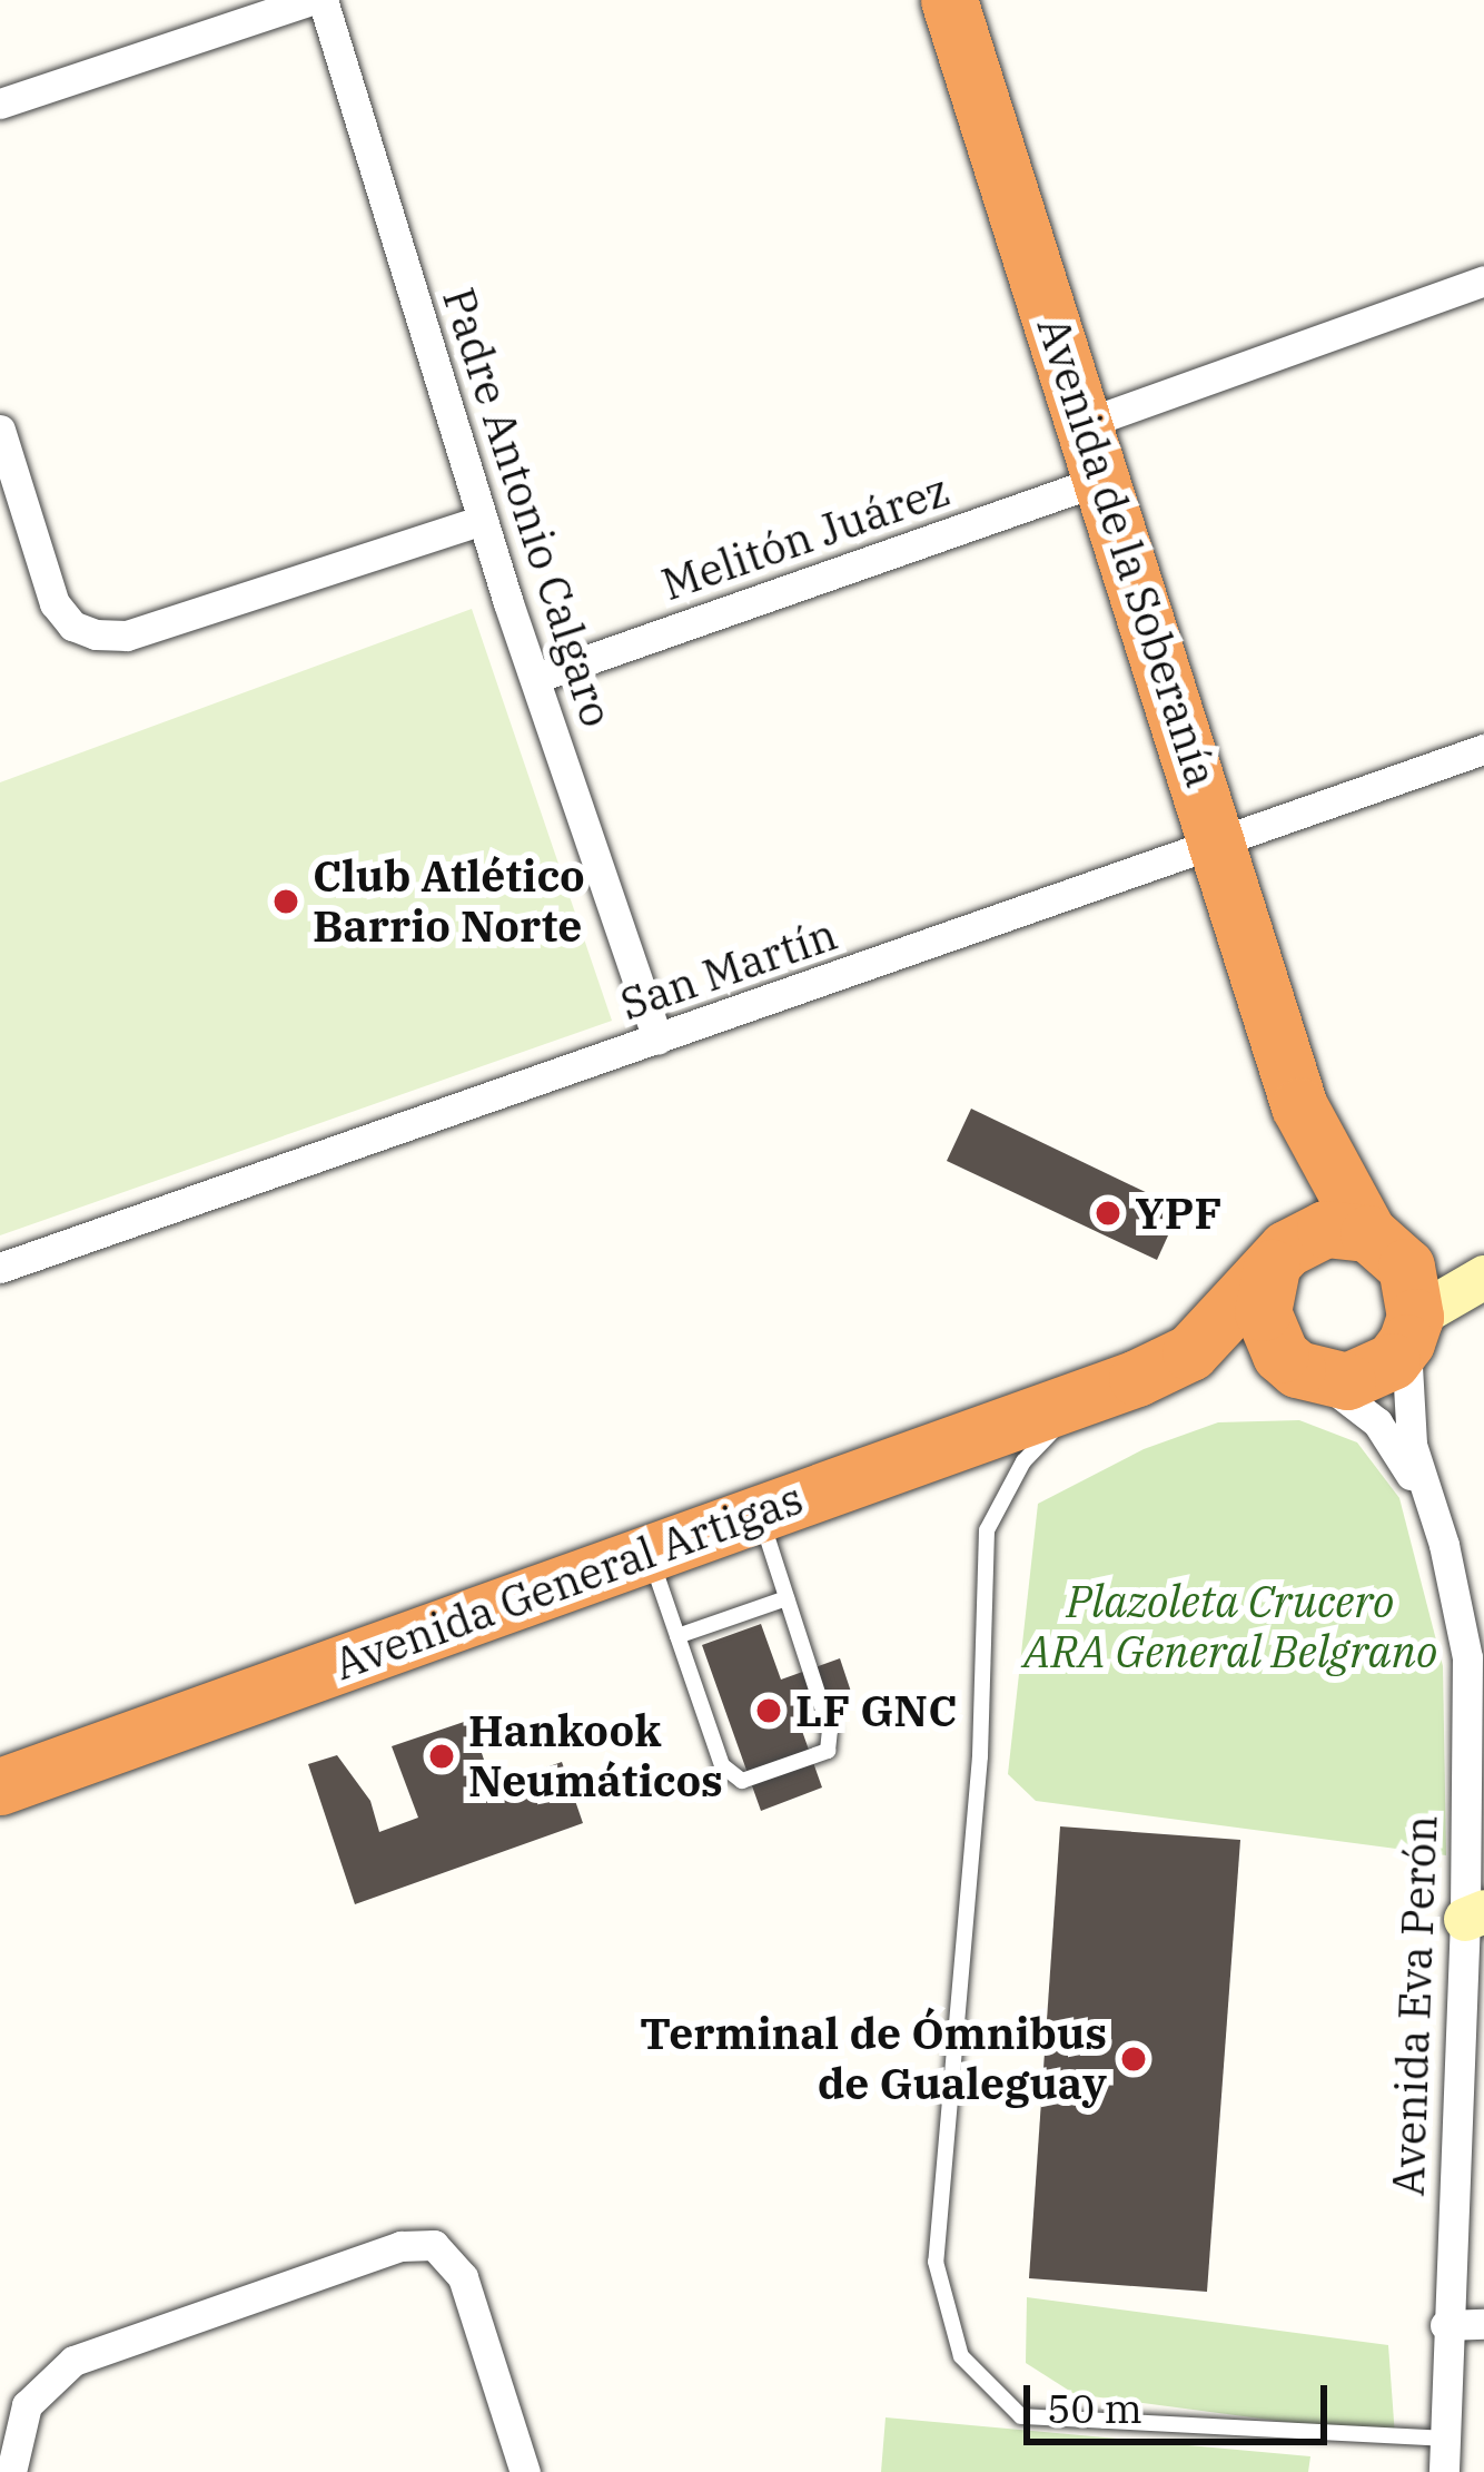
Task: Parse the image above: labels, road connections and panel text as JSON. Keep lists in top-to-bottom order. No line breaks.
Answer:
{"streets":{"highway":["Avenida de la Soberanía","Avenida General Artigas"],"street":["Padre Antonio Calgaro","Melitón Juárez","San Martín","Avenida Eva Perón"]},"crossings":[["Padre Antonio Calgaro","Melitón Juárez"],["Padre Antonio Calgaro","San Martín"],["Melitón Juárez","Avenida de la Soberanía"],["Avenida de la Soberanía","San Martín"],["Avenida de la Soberanía","Avenida General Artigas"],["Avenida de la Soberanía","Avenida Eva Perón"],["Avenida General Artigas","Avenida Eva Perón"]],"parks":["Plazoleta Crucero ARA General Belgrano"],"places":["Club Atlético Barrio Norte","YPF","LF GNC","Hankook Neumáticos","Terminal de Ómnibus de Gualeguay"],"scale_bar":"50 m"}
